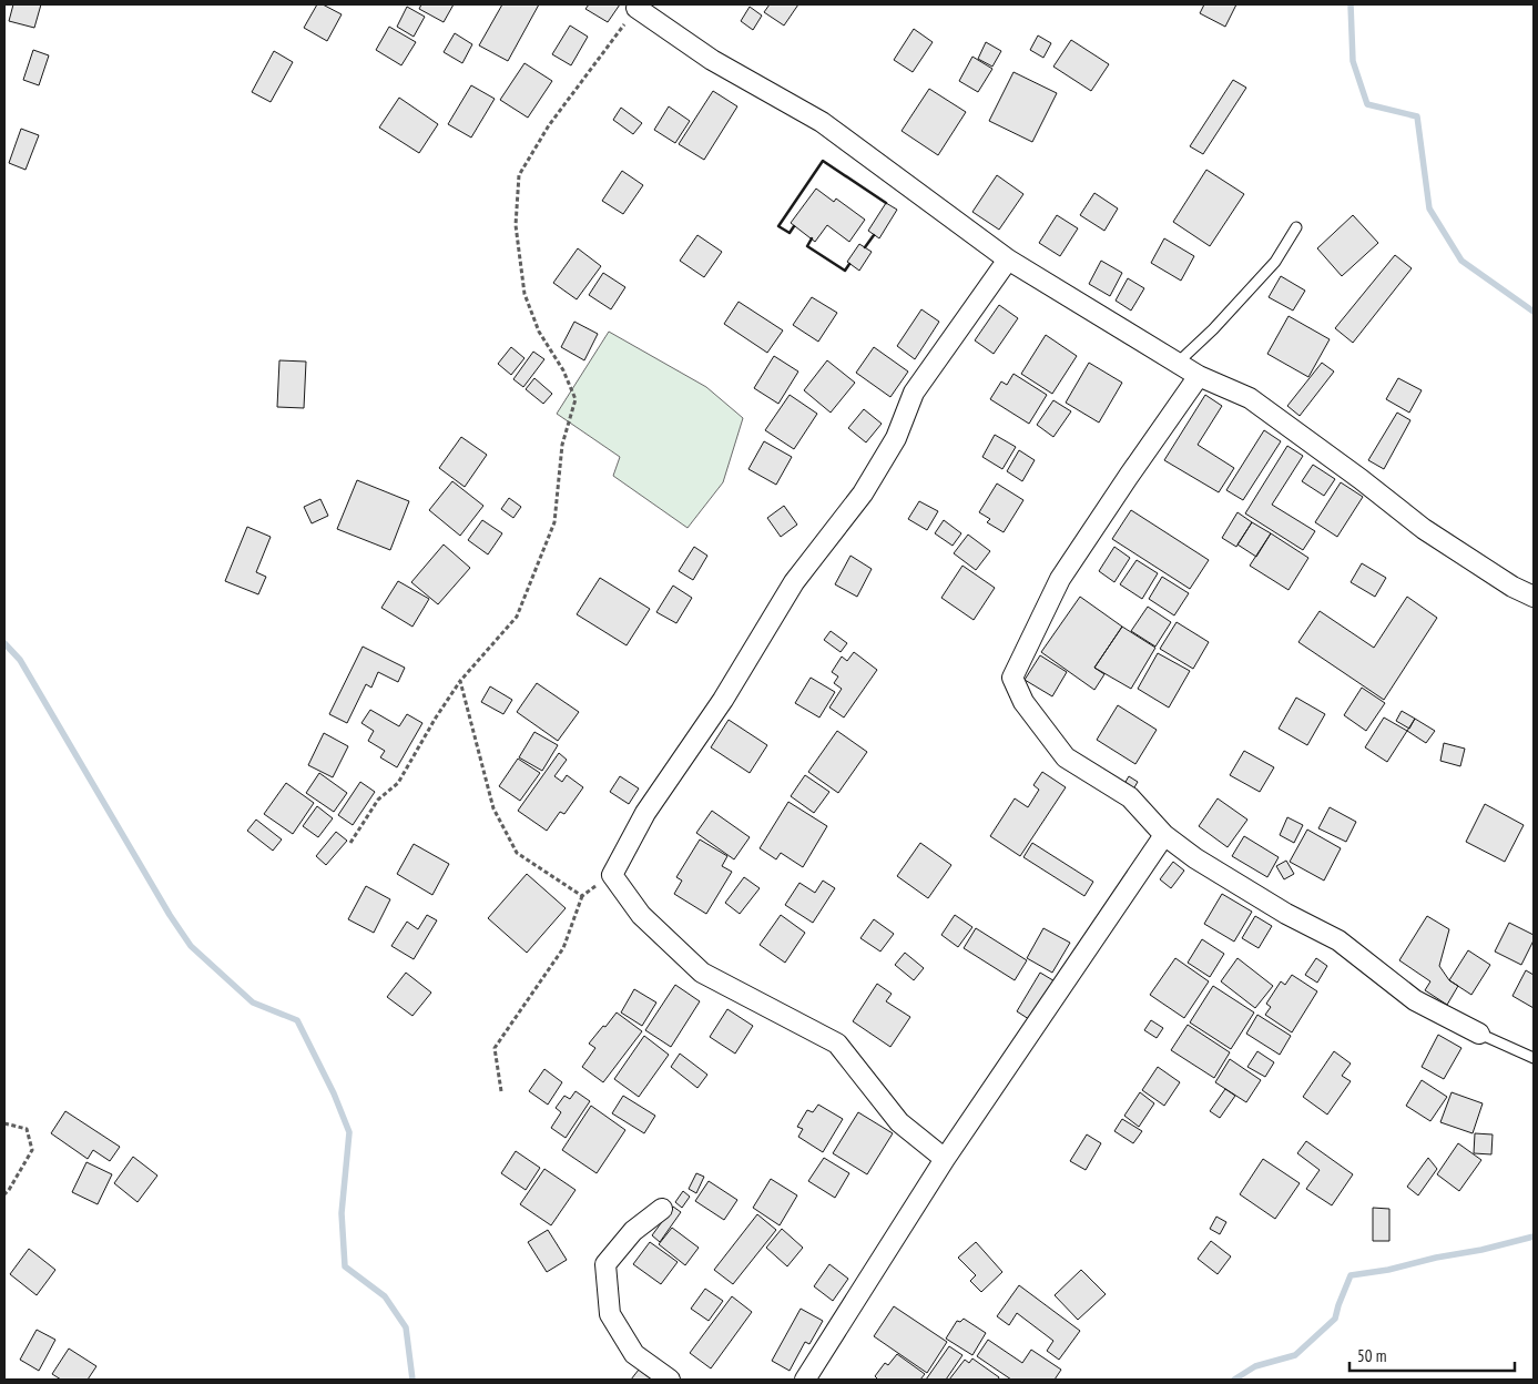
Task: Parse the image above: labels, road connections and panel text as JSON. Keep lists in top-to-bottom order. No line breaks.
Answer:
{"scale_bar":"50 m"}
